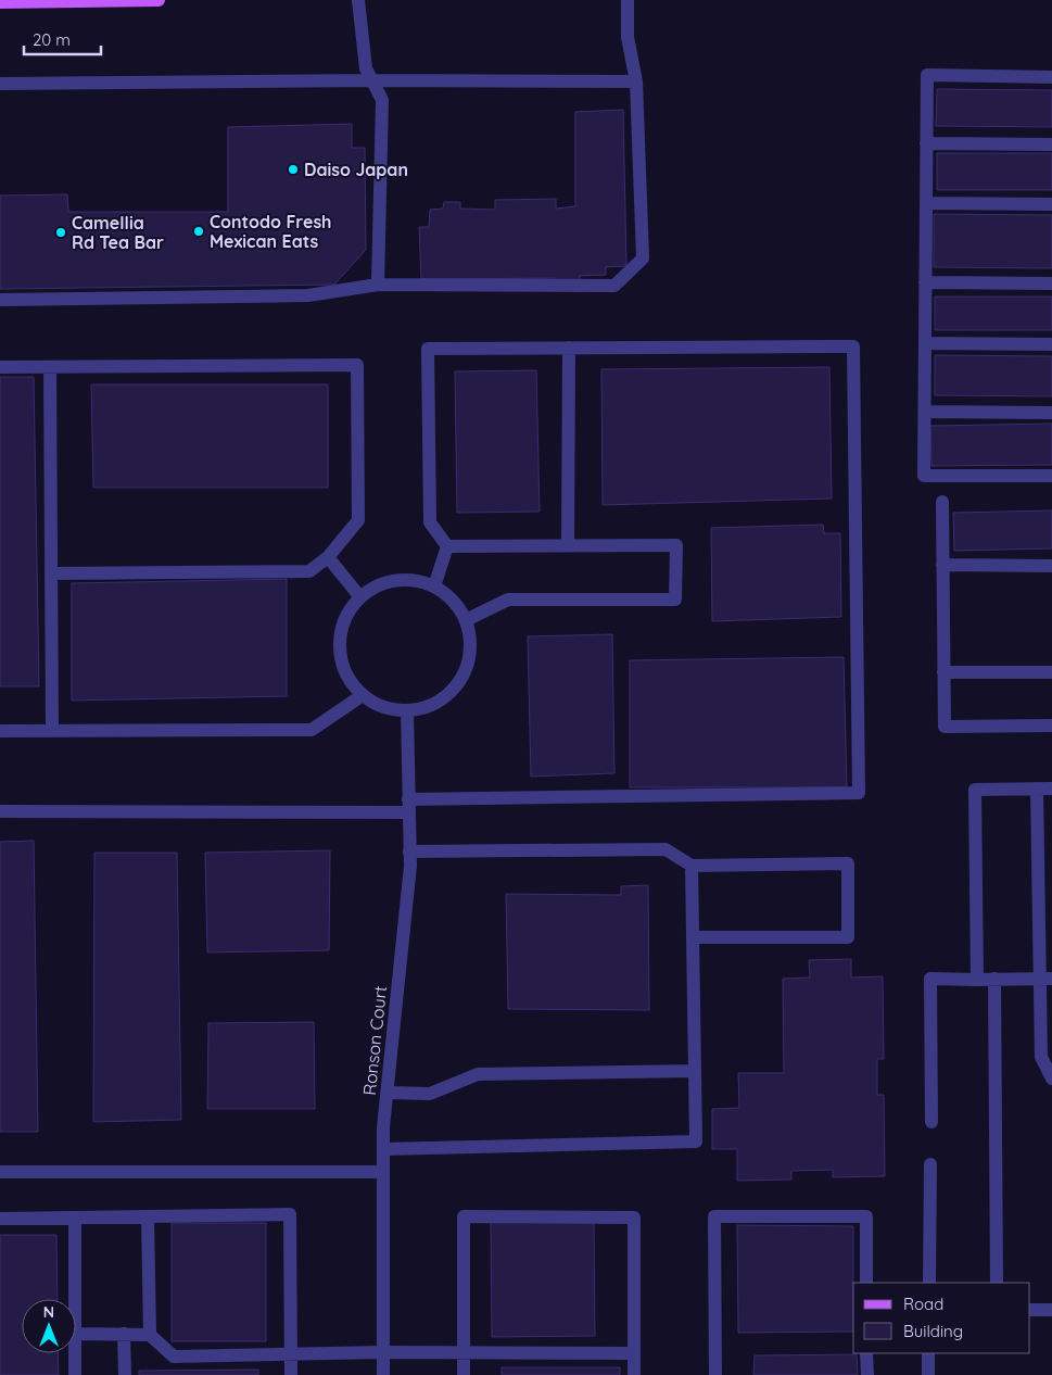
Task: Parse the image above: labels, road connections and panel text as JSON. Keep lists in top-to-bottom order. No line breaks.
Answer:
{"streets":{"street":["Ronson Court"]},"places":["Daiso Japan","Contodo Fresh Mexican Eats","Camellia Rd Tea Bar"],"legend":["Road","Building"],"scale_bar":"20 m","north":"top"}
